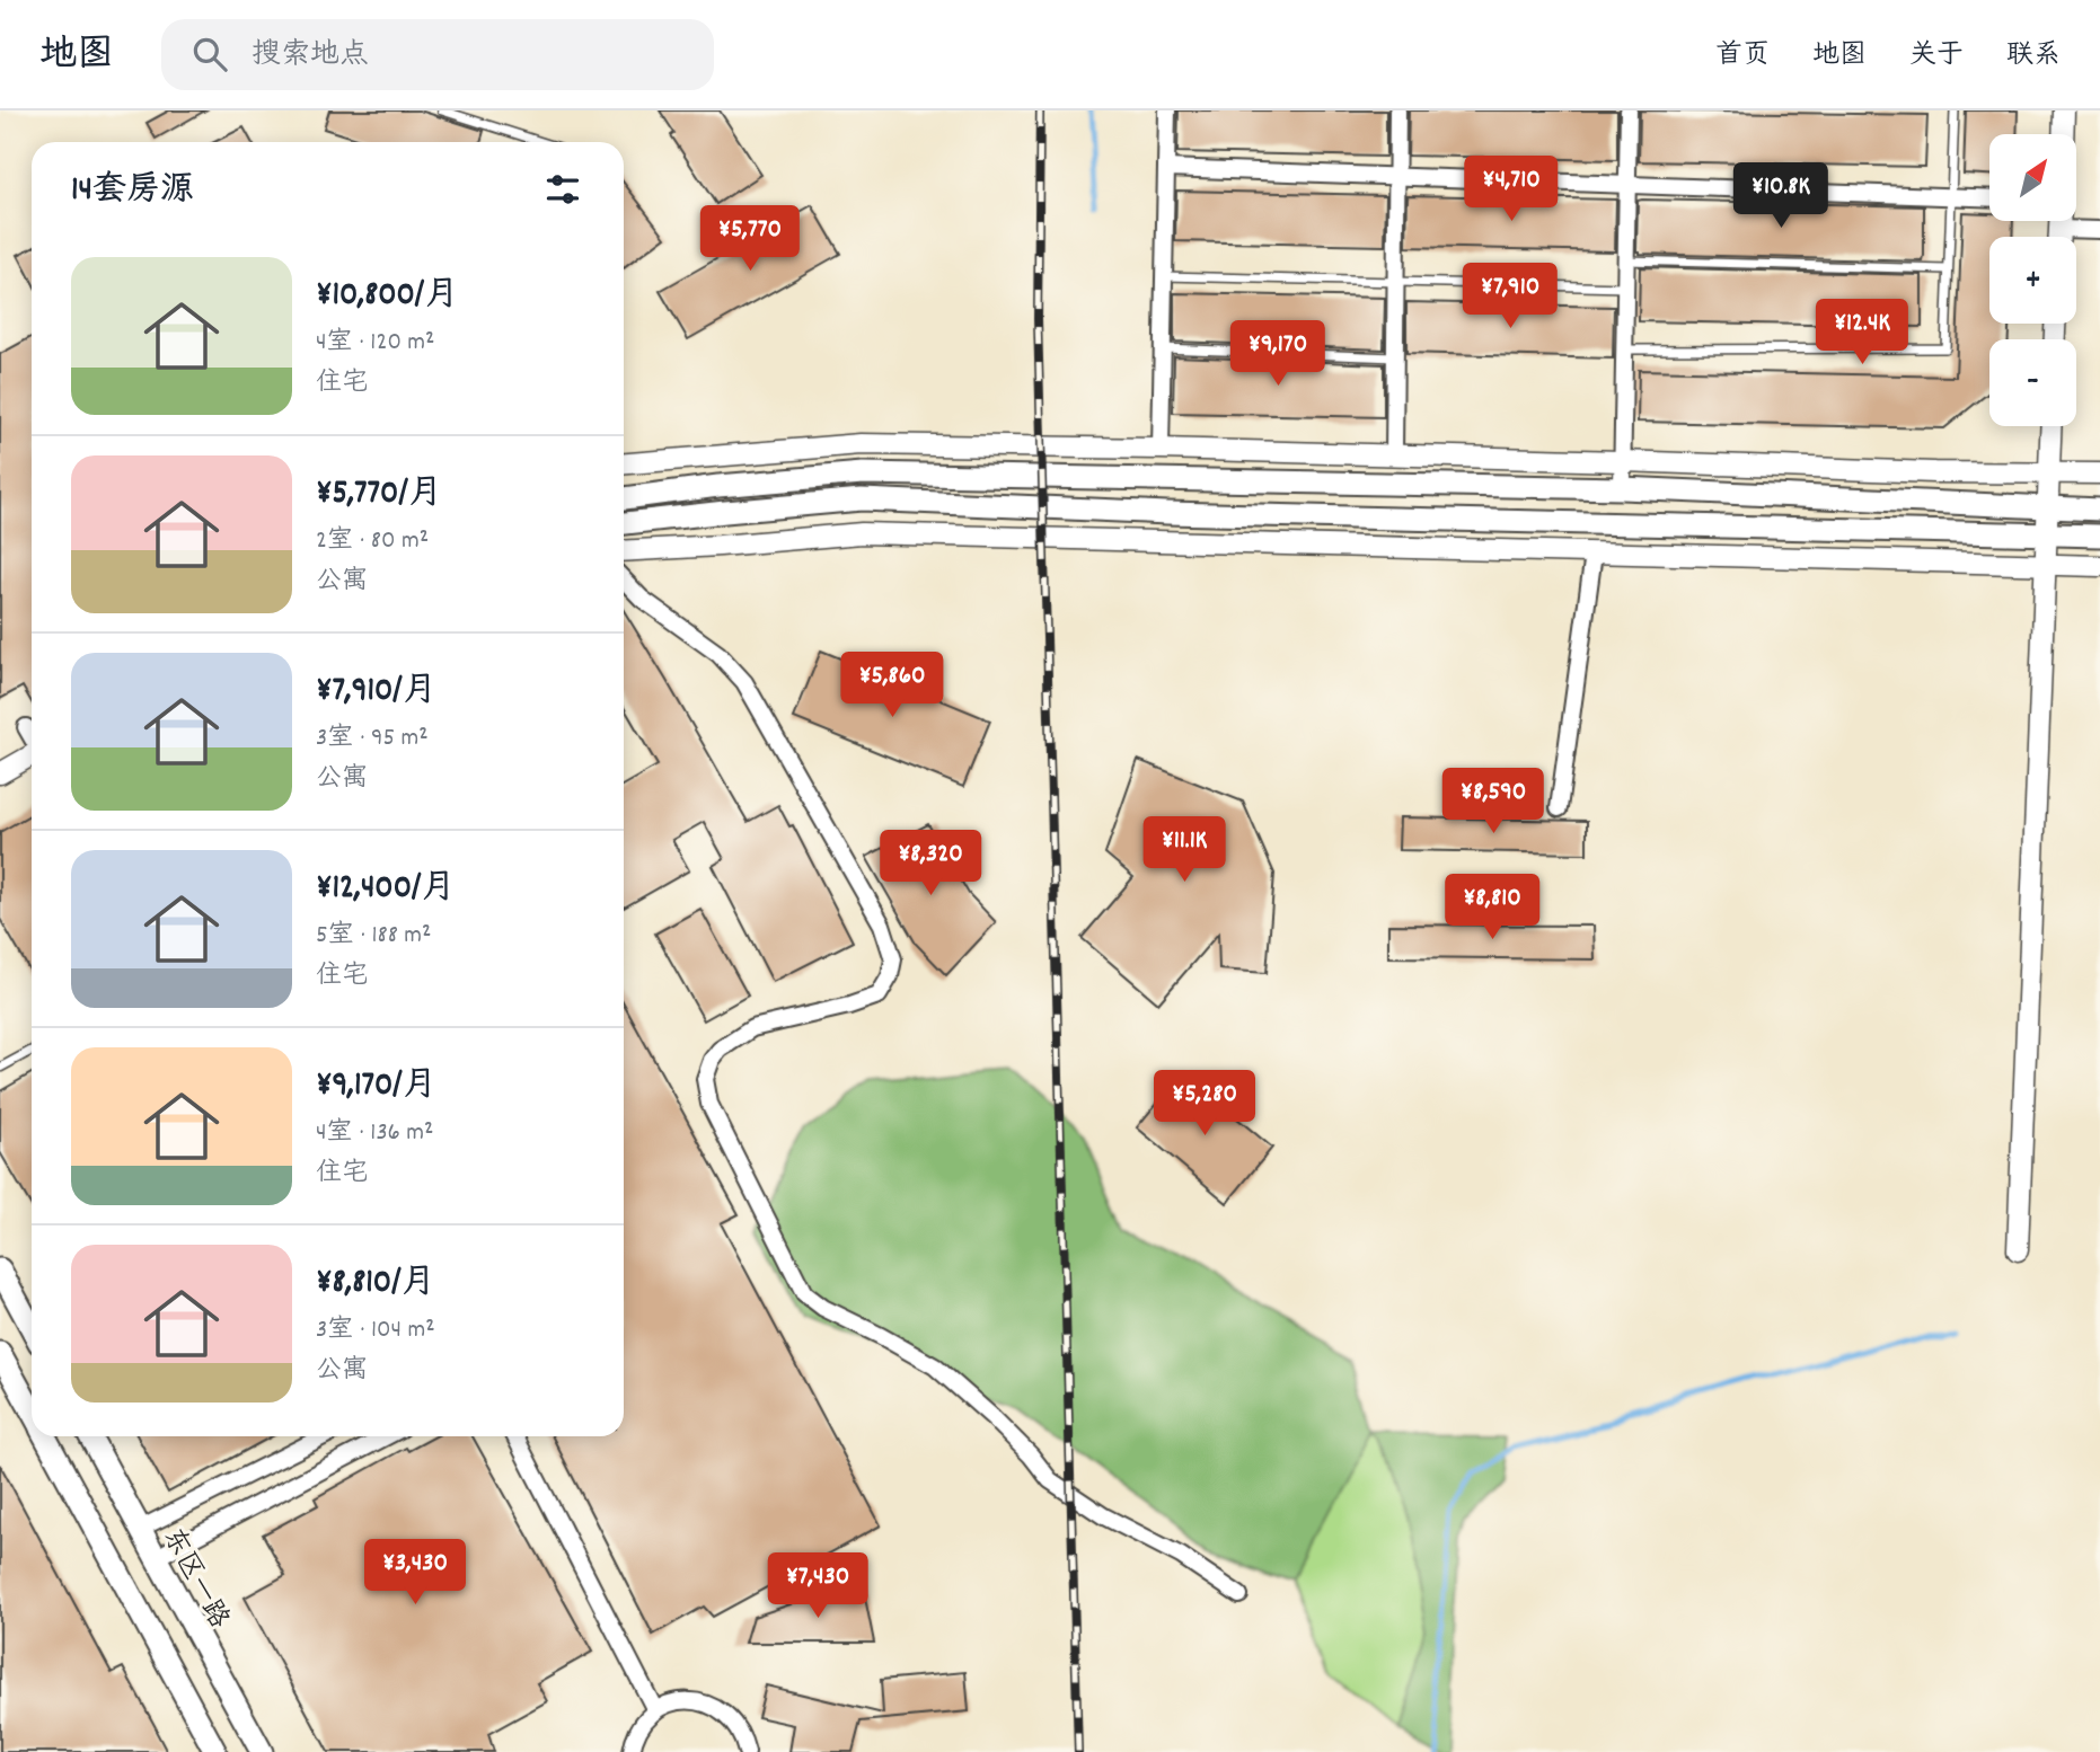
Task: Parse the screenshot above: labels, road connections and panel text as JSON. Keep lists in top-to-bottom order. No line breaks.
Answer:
{"streets":{"main road":["东区一路"]},"north":"top right","page":{"header":"地图","search":"搜索地点","nav":["首页","地图","关于","联系"],"map_buttons":["+","−"],"heading":"14套房源","price":["¥4,710","¥10.8K","¥5,770","¥7,910","¥12.4K","¥9,170","¥5,860","¥8,590","¥11.1K","¥8,320","¥8,810","¥5,280","¥3,430","¥7,430"],"list":[{"name":"¥10,800/月","note":"4室 · 120 m² · 住宅"},{"name":"¥5,770/月","note":"2室 · 80 m² · 公寓"},{"name":"¥7,910/月","note":"3室 · 95 m² · 公寓"},{"name":"¥12,400/月","note":"5室 · 188 m² · 住宅"},{"name":"¥9,170/月","note":"4室 · 136 m² · 住宅"},{"name":"¥8,810/月","note":"3室 · 104 m² · 公寓"}]}}
